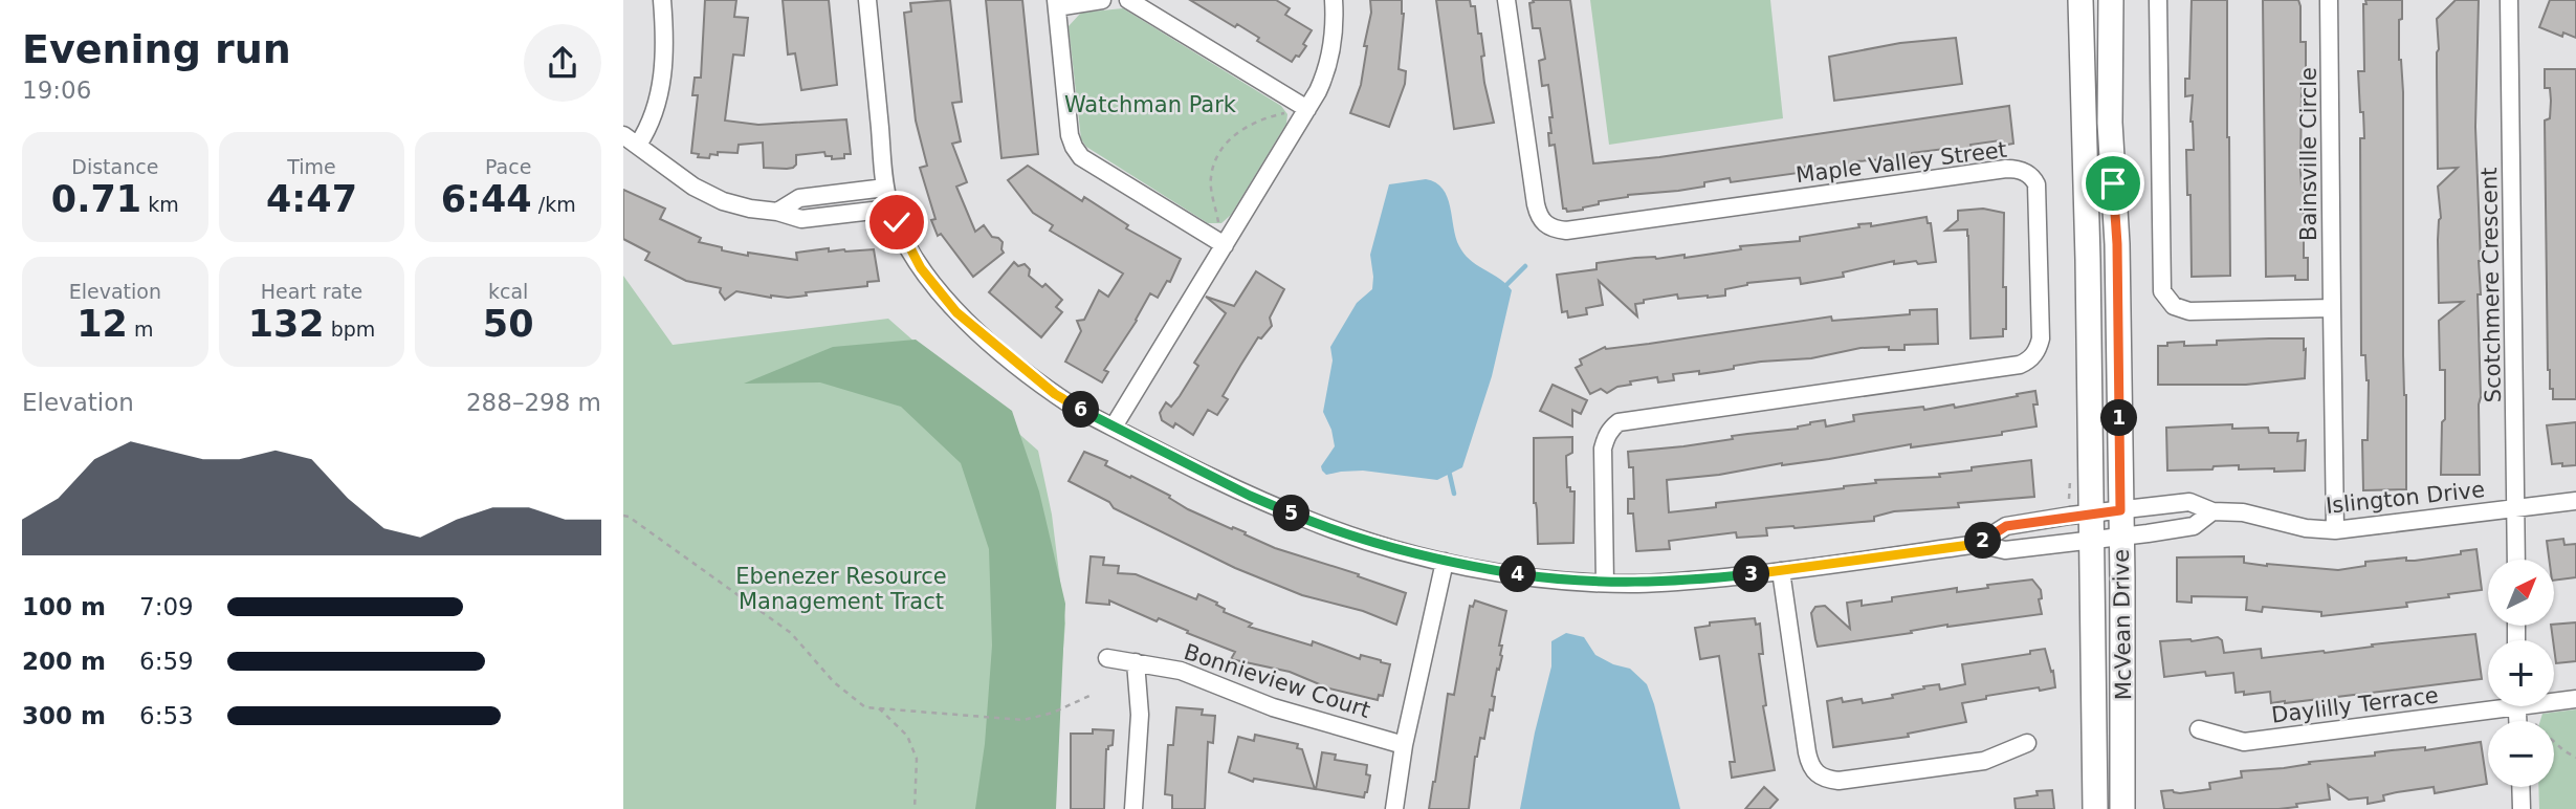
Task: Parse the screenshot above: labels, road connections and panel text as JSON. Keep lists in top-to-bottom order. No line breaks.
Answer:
{"streets":{"main road":["McVean Drive"],"street":["Bainsville Circle","Maple Valley Street","Scotchmere Crescent","Islington Drive","Bonnieview Court","Daylilly Terrace"]},"crossings":[["Bainsville Circle","Islington Drive"],["Scotchmere Crescent","Islington Drive"],["Islington Drive","McVean Drive"]],"parks":["Watchman Park","Ebenezer Resource Management Tract"],"north":"top right","page":{"heading":["Evening run","19:06"],"stats":[["Distance","0.71 km"],["Time","4:47"],["Pace","6:44 /km"],["Elevation","12 m"],["Heart rate","132 bpm"],["kcal","50"]],"chart":["Elevation","288–298 m"],"pins":["6","1","5","2","3","4"],"map_buttons":["+","−"],"list":[{"name":"100 m","note":"7:09"},{"name":"200 m","note":"6:59"},{"name":"300 m","note":"6:53"}]}}
